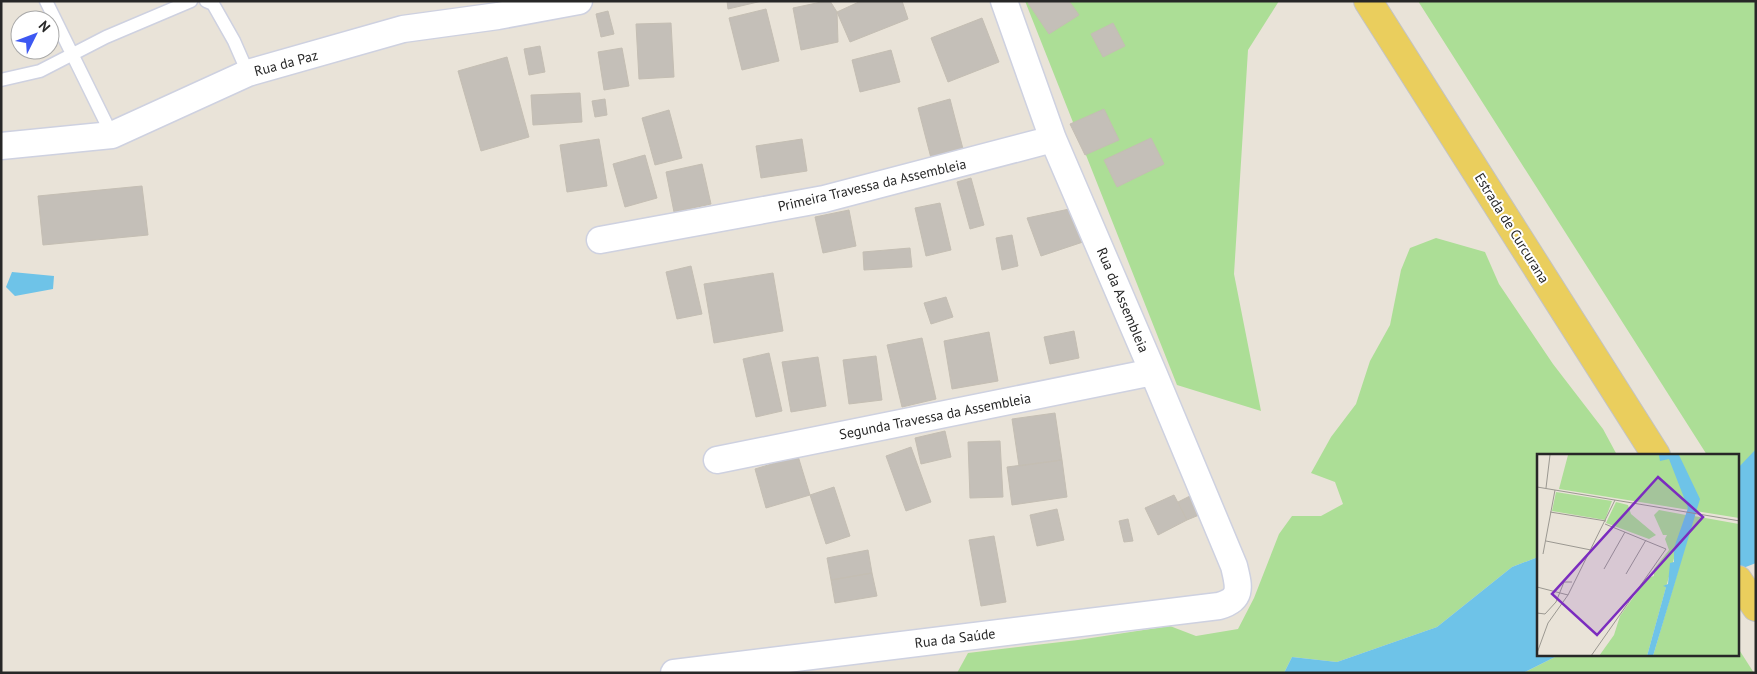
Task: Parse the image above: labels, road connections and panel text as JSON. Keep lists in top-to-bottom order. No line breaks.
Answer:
{"streets":{"main road":["Estrada de Curcurana"],"street":["Rua da Paz","Primeira Travessa da Assembleia","Rua da Assembleia","Segunda Travessa da Assembleia","Rua da Saúde"]},"crossings":[["Primeira Travessa da Assembleia","Rua da Assembleia"],["Rua da Assembleia","Segunda Travessa da Assembleia"],["Rua da Assembleia","Rua da Saúde"]],"north":"top right"}
